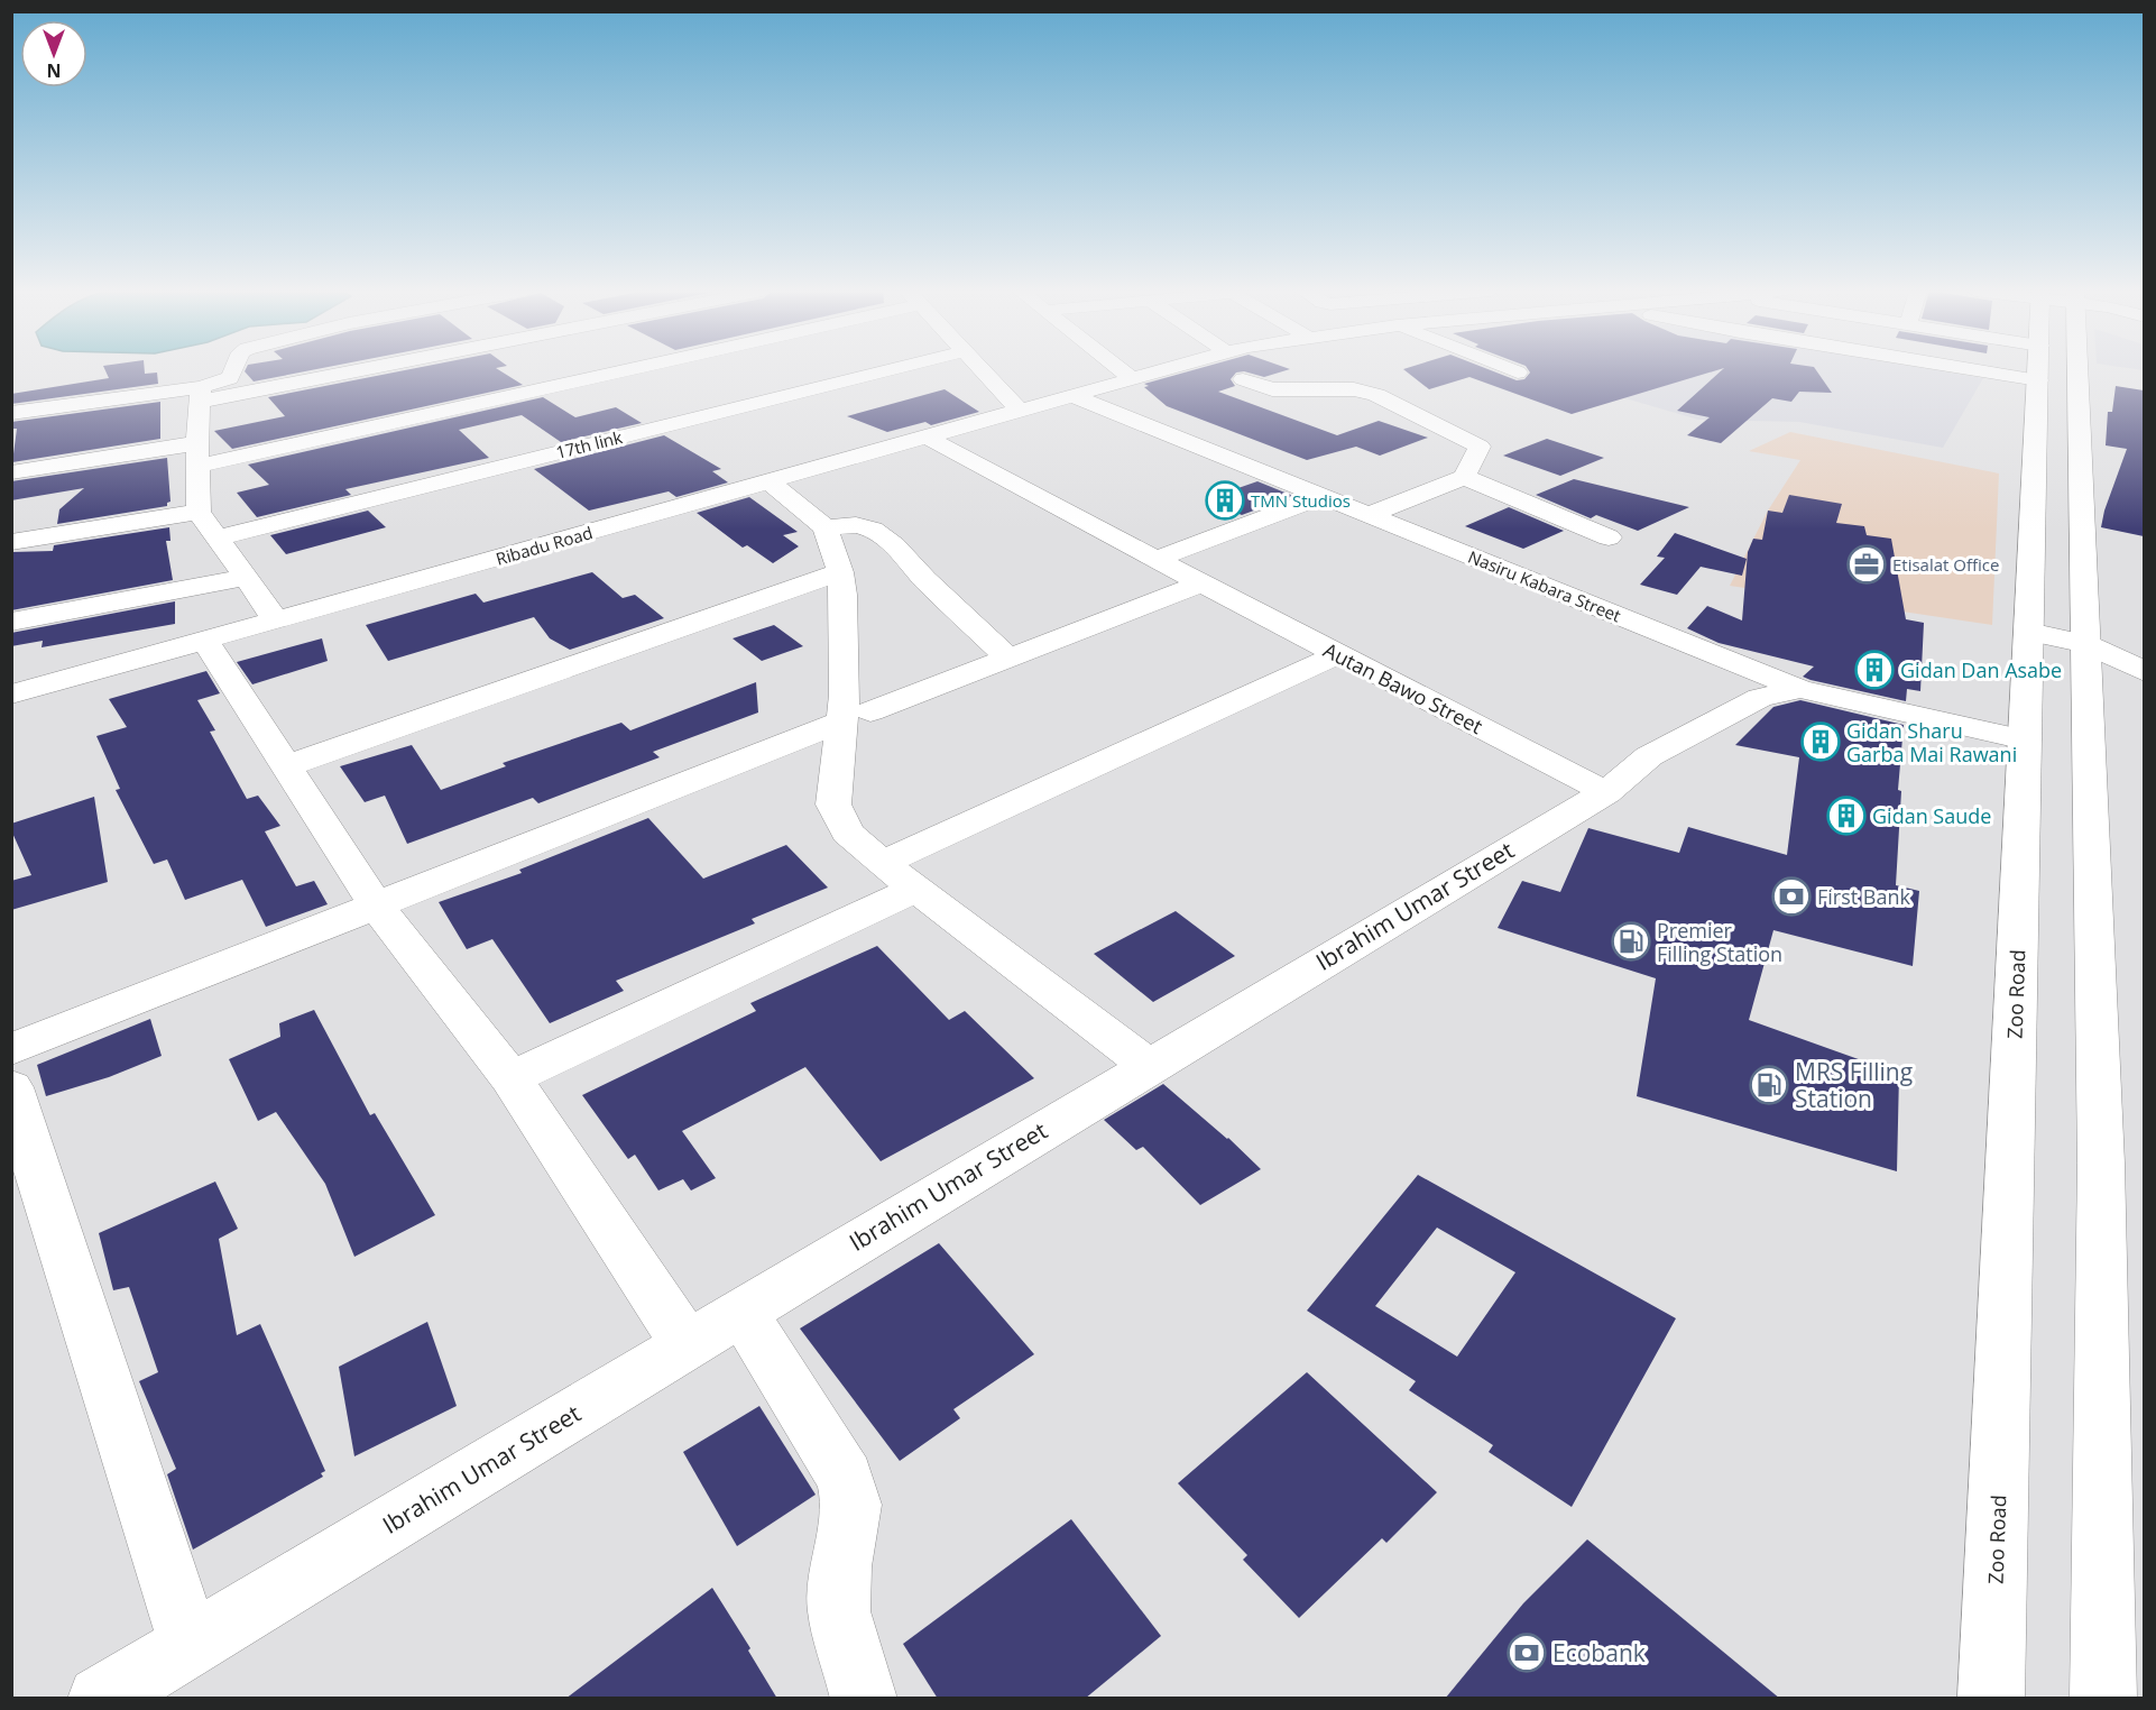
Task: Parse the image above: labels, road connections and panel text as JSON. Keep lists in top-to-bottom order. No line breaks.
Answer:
{"streets":{"street":["17th link","Ribadu Road","Nasiru Kabara Street","Autan Bawo Street","Ibrahim Umar Street","Zoo Road"]},"crossings":[["Ribadu Road","Nasiru Kabara Street"],["Ribadu Road","Autan Bawo Street"],["Nasiru Kabara Street","Ibrahim Umar Street"],["Nasiru Kabara Street","Zoo Road"],["Autan Bawo Street","Ibrahim Umar Street"]],"places":{"building":["TMN Studios","Gidan Dan Asabe","Gidan Sharu Garba Mai Rawani","Gidan Saude"],"office":["Etisalat Office"],"bank":["First Bank","Ecobank"],"fuel station":["Premier Filling Station","MRS Filling Station"]},"north":"bottom"}
